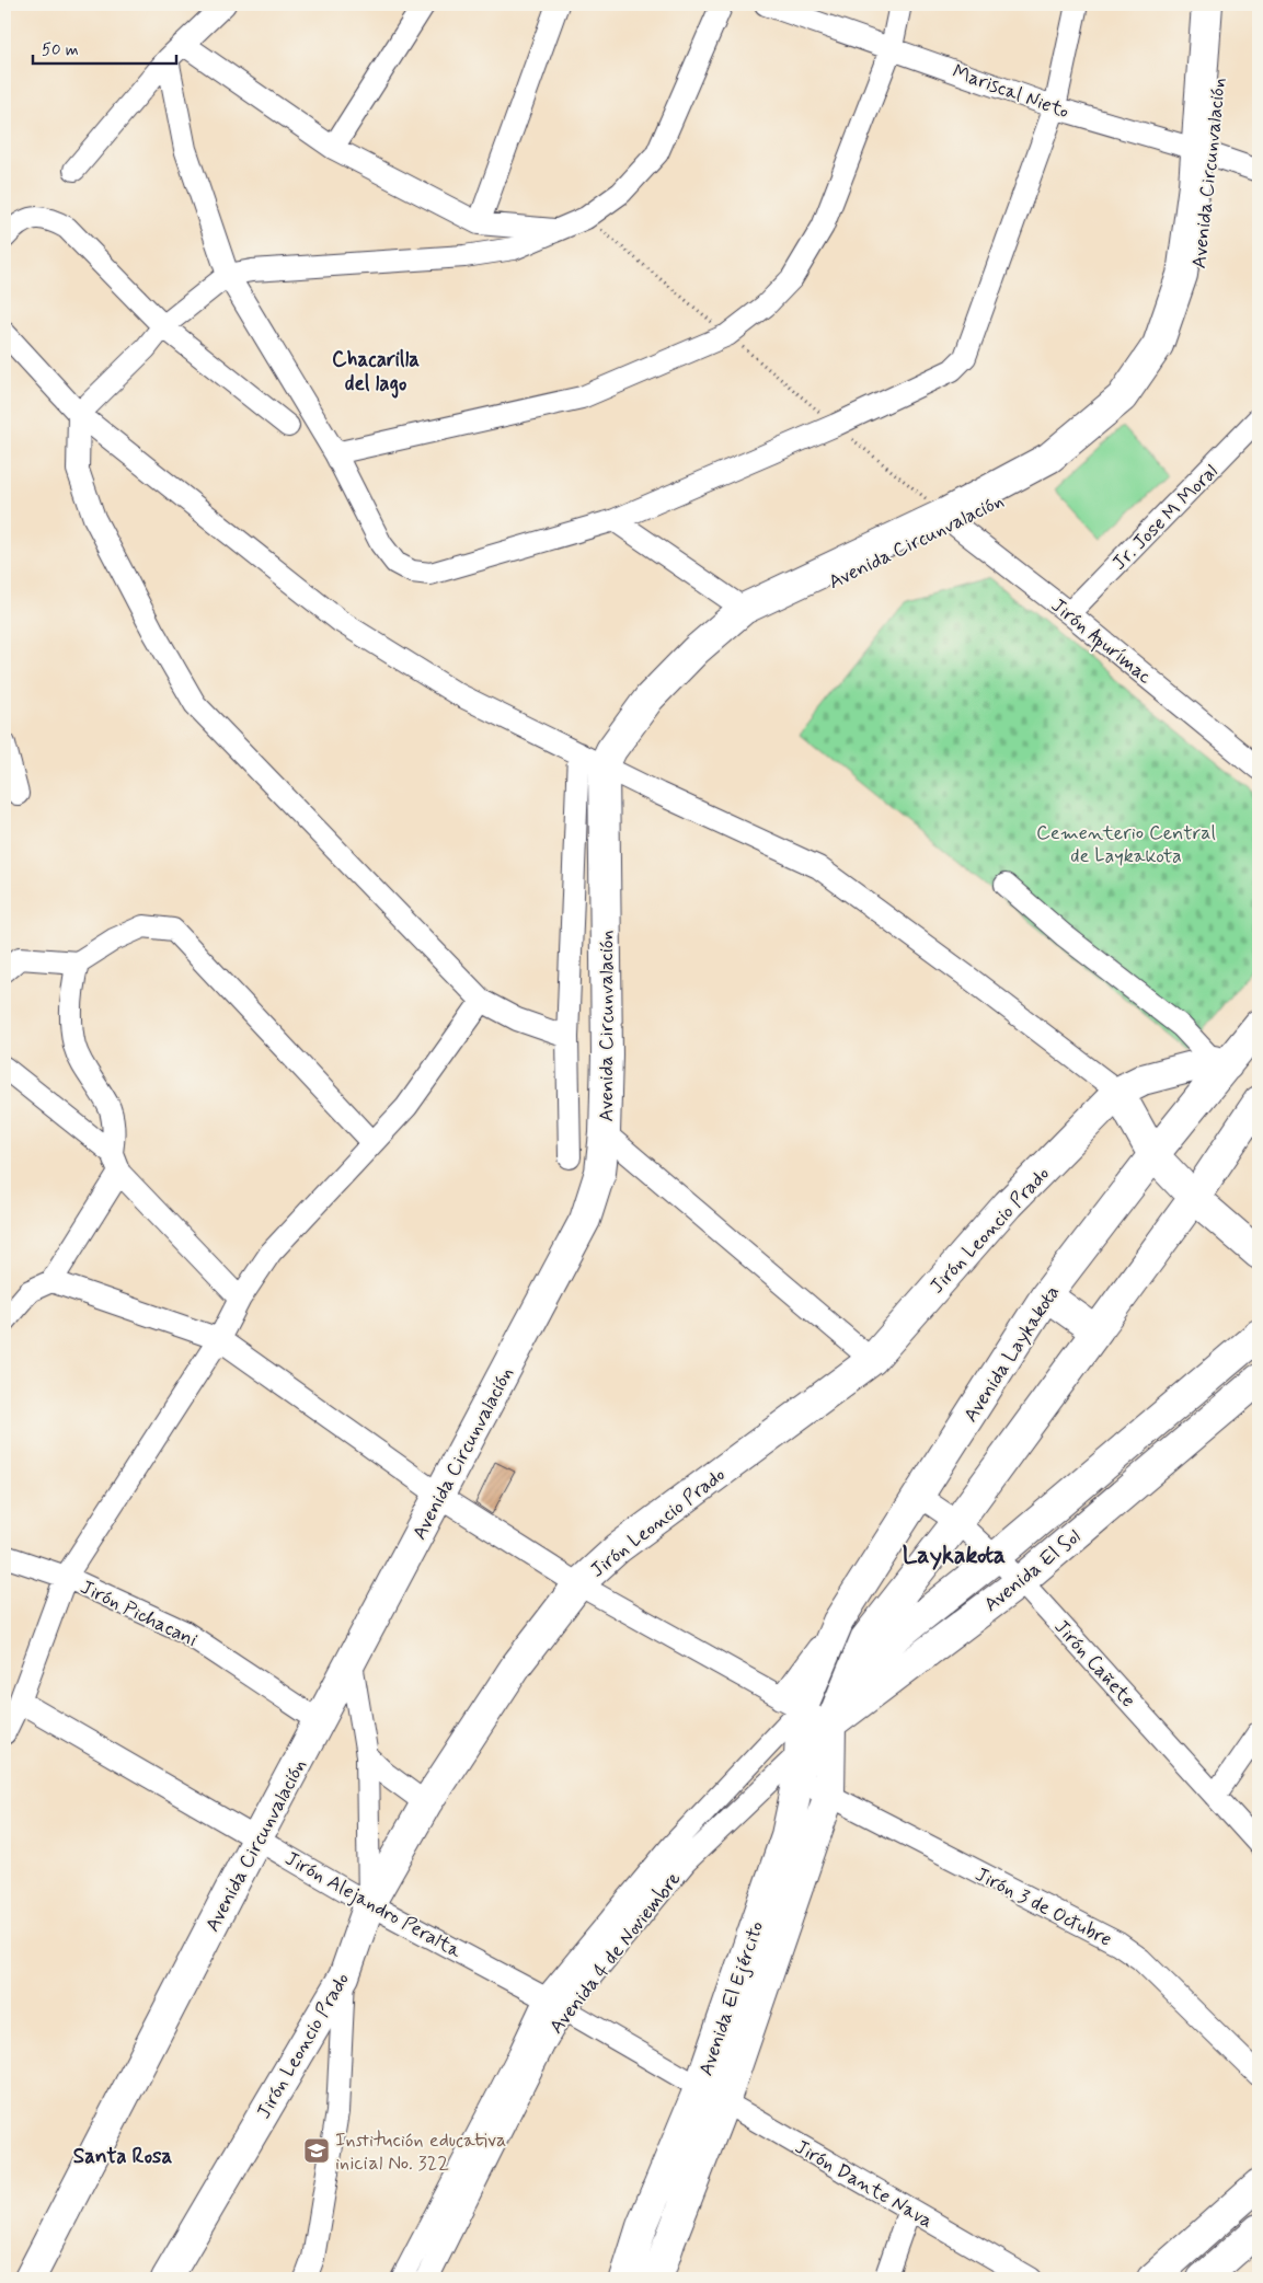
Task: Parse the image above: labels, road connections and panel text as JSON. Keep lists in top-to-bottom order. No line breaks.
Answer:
{"streets":{"main road":["Avenida Circunvalación","Jirón Leoncio Prado","Avenida Laykakota","Avenida El Sol","Avenida El Ejército"],"street":["Mariscal Nieto","Jr. Jose M Moral","Jirón Apurímac","Jirón Pichacani","Jirón Cañete","Jirón Alejandro Peralta","Jirón 3 de Octubre","Avenida 4 de Noviembre","Jirón Dante Nava"]},"crossings":[["Mariscal Nieto","Avenida Circunvalación"],["Avenida Circunvalación","Jirón Apurímac"],["Avenida Circunvalación","Jirón Pichacani"],["Avenida Circunvalación","Jirón Alejandro Peralta"],["Jr. Jose M Moral","Jirón Apurímac"],["Jirón Leoncio Prado","Avenida Laykakota"],["Jirón Leoncio Prado","Jirón Alejandro Peralta"],["Avenida Laykakota","Avenida El Sol"],["Avenida Laykakota","Jirón Cañete"],["Avenida Laykakota","Avenida 4 de Noviembre"],["Avenida Laykakota","Avenida El Ejército"],["Avenida El Sol","Jirón Cañete"],["Avenida El Sol","Jirón 3 de Octubre"],["Avenida El Sol","Avenida 4 de Noviembre"],["Avenida El Sol","Avenida El Ejército"],["Jirón Alejandro Peralta","Avenida 4 de Noviembre"],["Jirón Alejandro Peralta","Avenida El Ejército"],["Jirón Alejandro Peralta","Jirón Dante Nava"],["Jirón 3 de Octubre","Avenida El Ejército"],["Avenida 4 de Noviembre","Avenida El Ejército"],["Avenida El Ejército","Jirón Dante Nava"]],"districts":["Chacarilla del lago","Laykakota","Santa Rosa"],"parks":["Cementerio Central de Laykakota"],"places":{"school or university":["Institución educativa inicial No. 322"]},"scale_bar":"50 m"}
